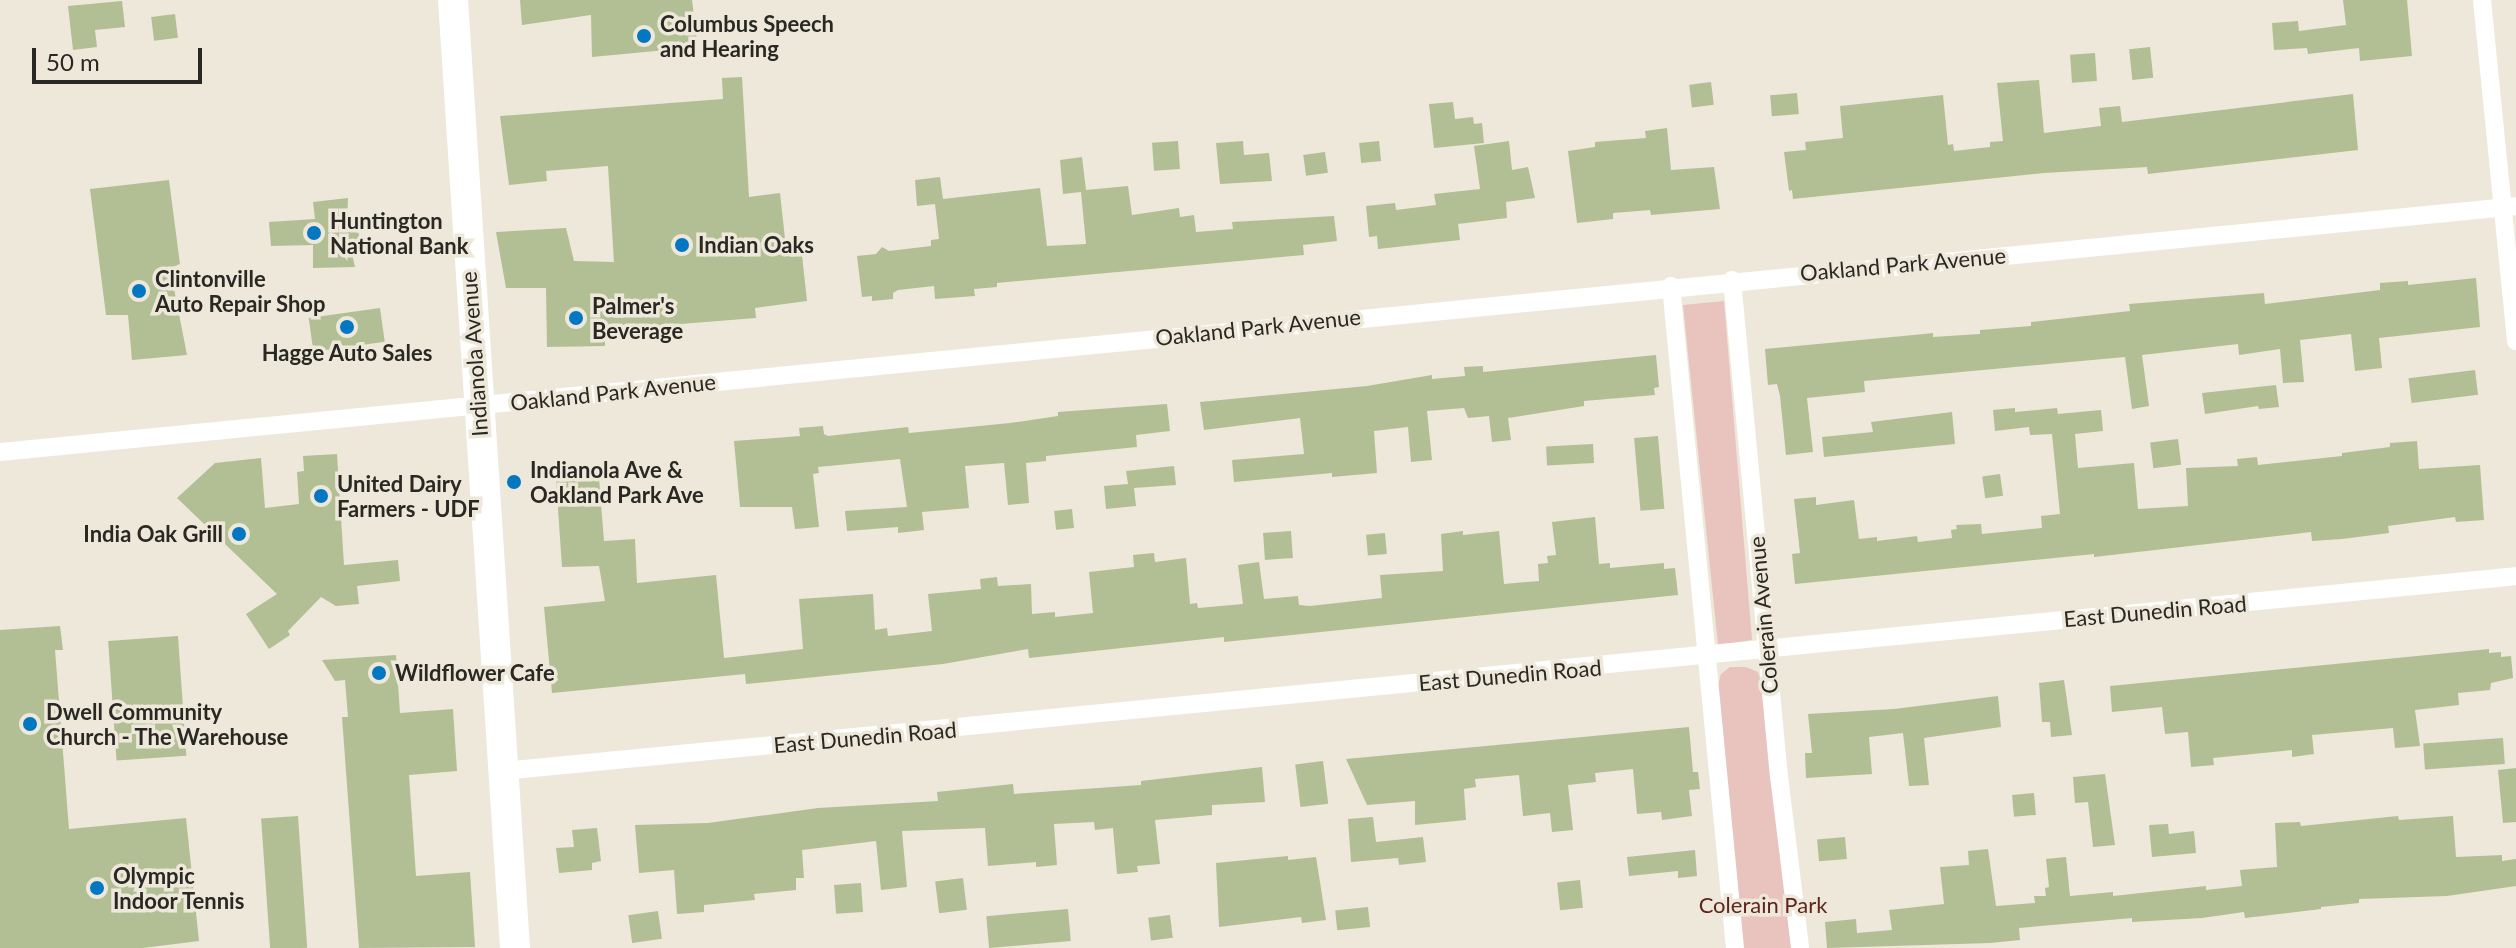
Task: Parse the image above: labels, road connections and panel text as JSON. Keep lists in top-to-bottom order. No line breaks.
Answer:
{"streets":{"main road":["Indianola Avenue"],"street":["Oakland Park Avenue","East Dunedin Road","Colerain Avenue"]},"crossings":[["Oakland Park Avenue","Indianola Avenue"],["Oakland Park Avenue","Colerain Avenue"],["Indianola Avenue","East Dunedin Road"],["East Dunedin Road","Colerain Avenue"]],"parks":["Colerain Park"],"places":["Columbus Speech and Hearing","Huntington National Bank","Indian Oaks","Clintonville Auto Repair Shop","Palmer's Beverage","Hagge Auto Sales","Indianola Ave & Oakland Park Ave","United Dairy Farmers - UDF","India Oak Grill","Wildflower Cafe","Dwell Community Church - The Warehouse","Olympic Indoor Tennis"],"scale_bar":"50 m"}
